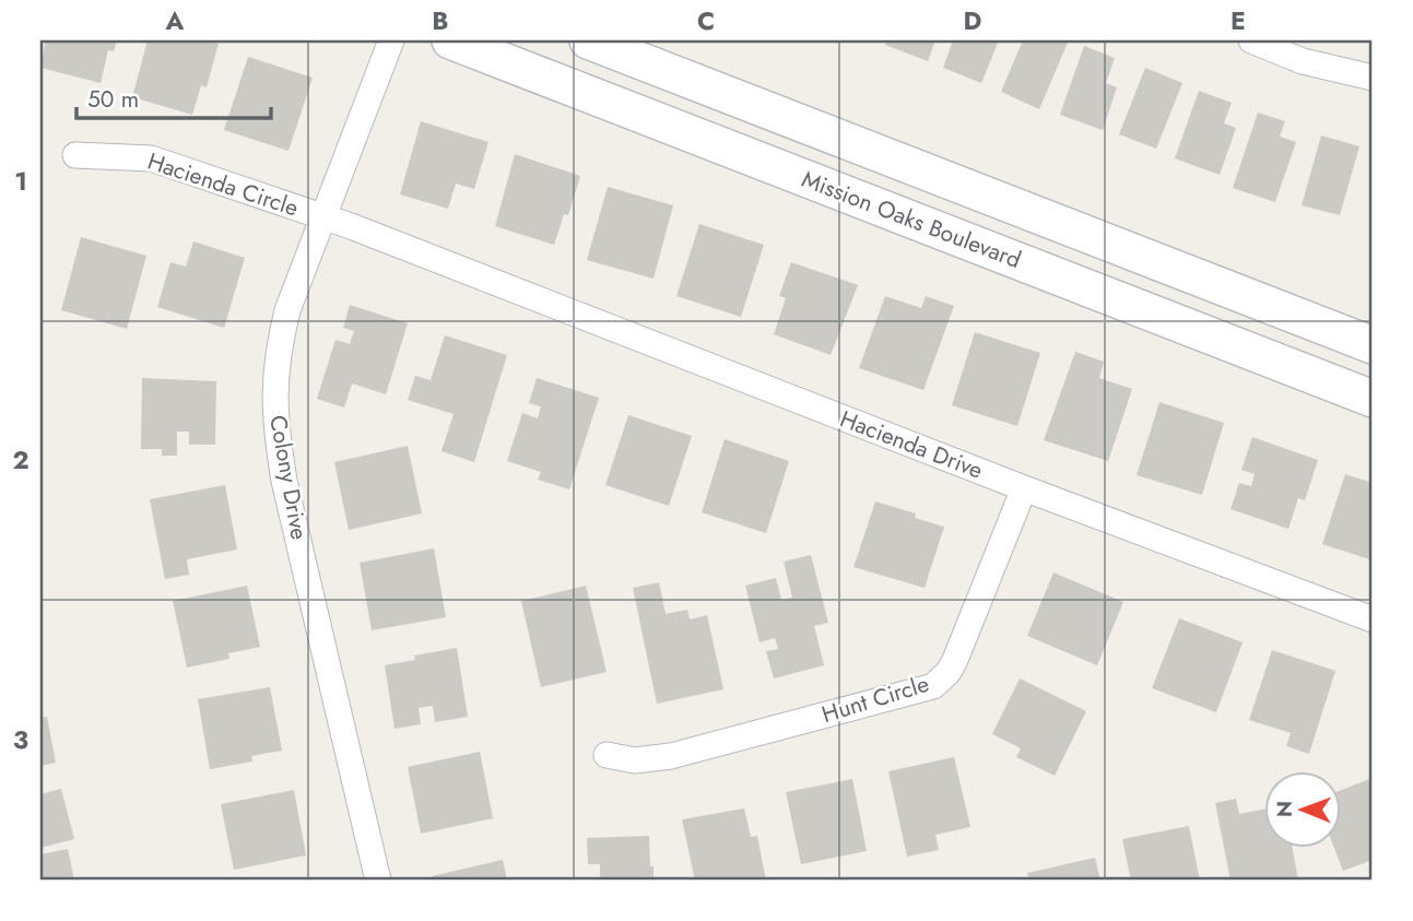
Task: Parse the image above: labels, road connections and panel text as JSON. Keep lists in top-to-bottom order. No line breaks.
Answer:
{"streets":{"main road":["Mission Oaks Boulevard"],"street":["Hacienda Circle","Hacienda Drive","Colony Drive","Hunt Circle"]},"crossings":[["Hacienda Circle","Hacienda Drive"],["Hacienda Circle","Colony Drive"],["Hacienda Drive","Colony Drive"],["Hacienda Drive","Hunt Circle"]],"scale_bar":"50 m","north":"left","grid":{"columns":["A","B","C","D","E"],"rows":["1","2","3"]}}
